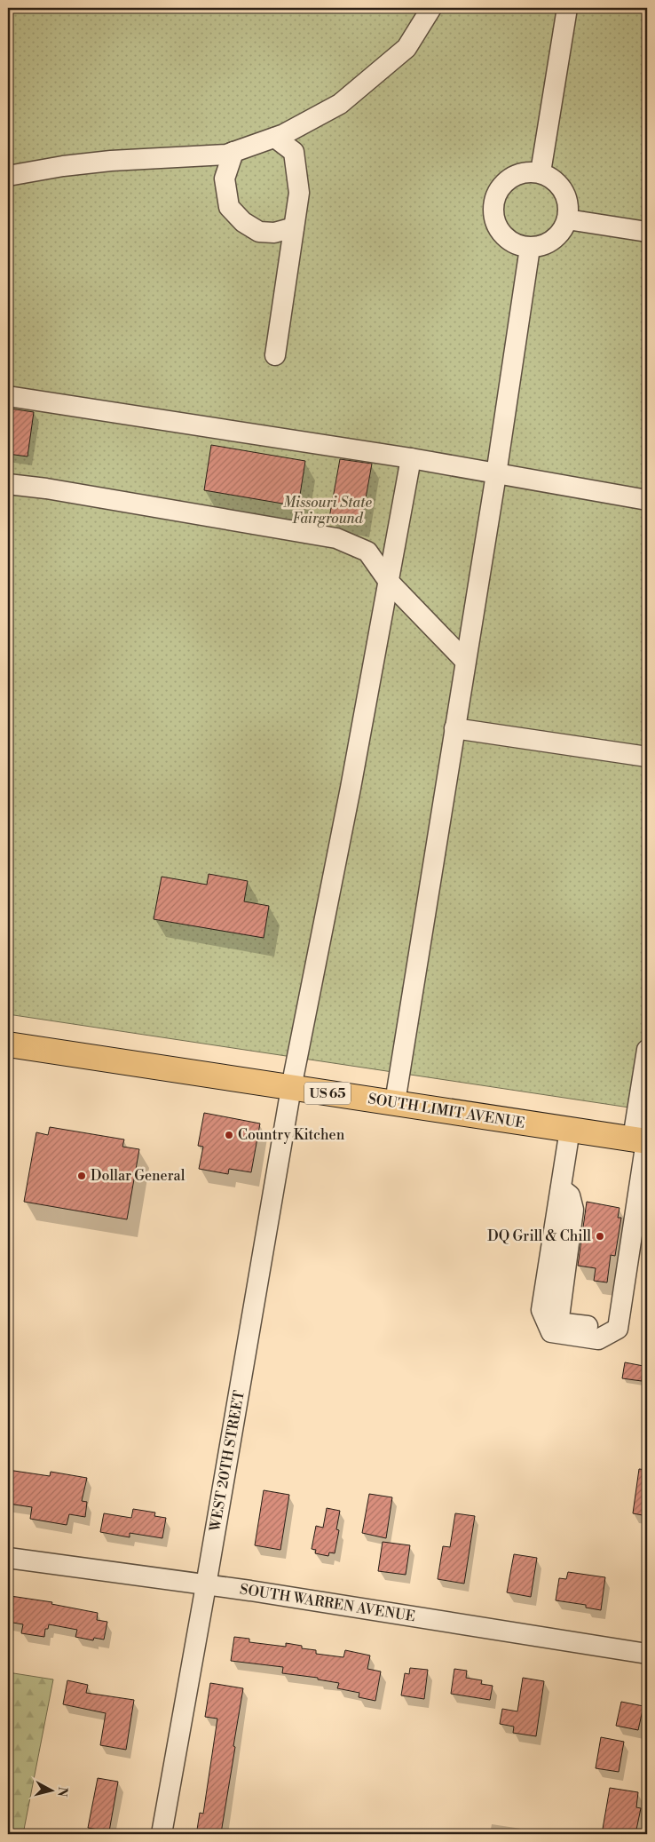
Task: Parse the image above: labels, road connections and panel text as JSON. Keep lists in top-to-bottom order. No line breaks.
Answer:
{"streets":{"highway":["US 65","SOUTH LIMIT AVENUE"],"street":["WEST 20TH STREET","SOUTH WARREN AVENUE"]},"crossings":[["SOUTH LIMIT AVENUE","WEST 20TH STREET"],["WEST 20TH STREET","SOUTH WARREN AVENUE"]],"parks":["Missouri State Fairground"],"places":["Country Kitchen","Dollar General","DQ Grill & Chill"],"north":"right"}
